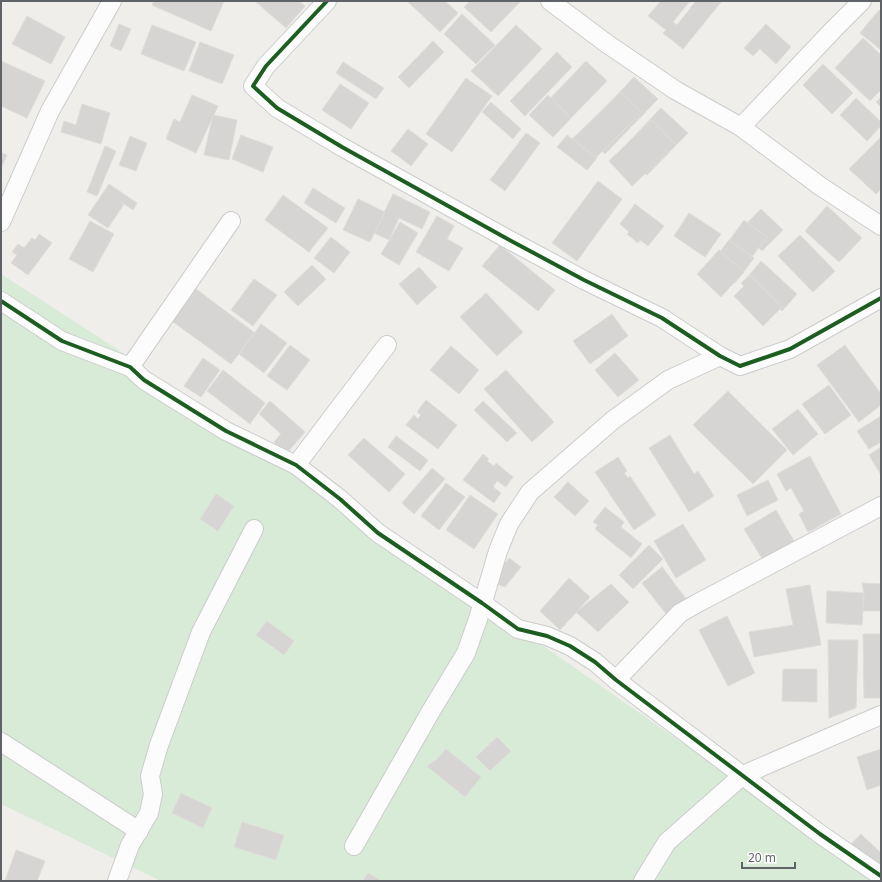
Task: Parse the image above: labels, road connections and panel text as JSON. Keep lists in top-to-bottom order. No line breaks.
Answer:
{"scale_bar":"20 m"}
